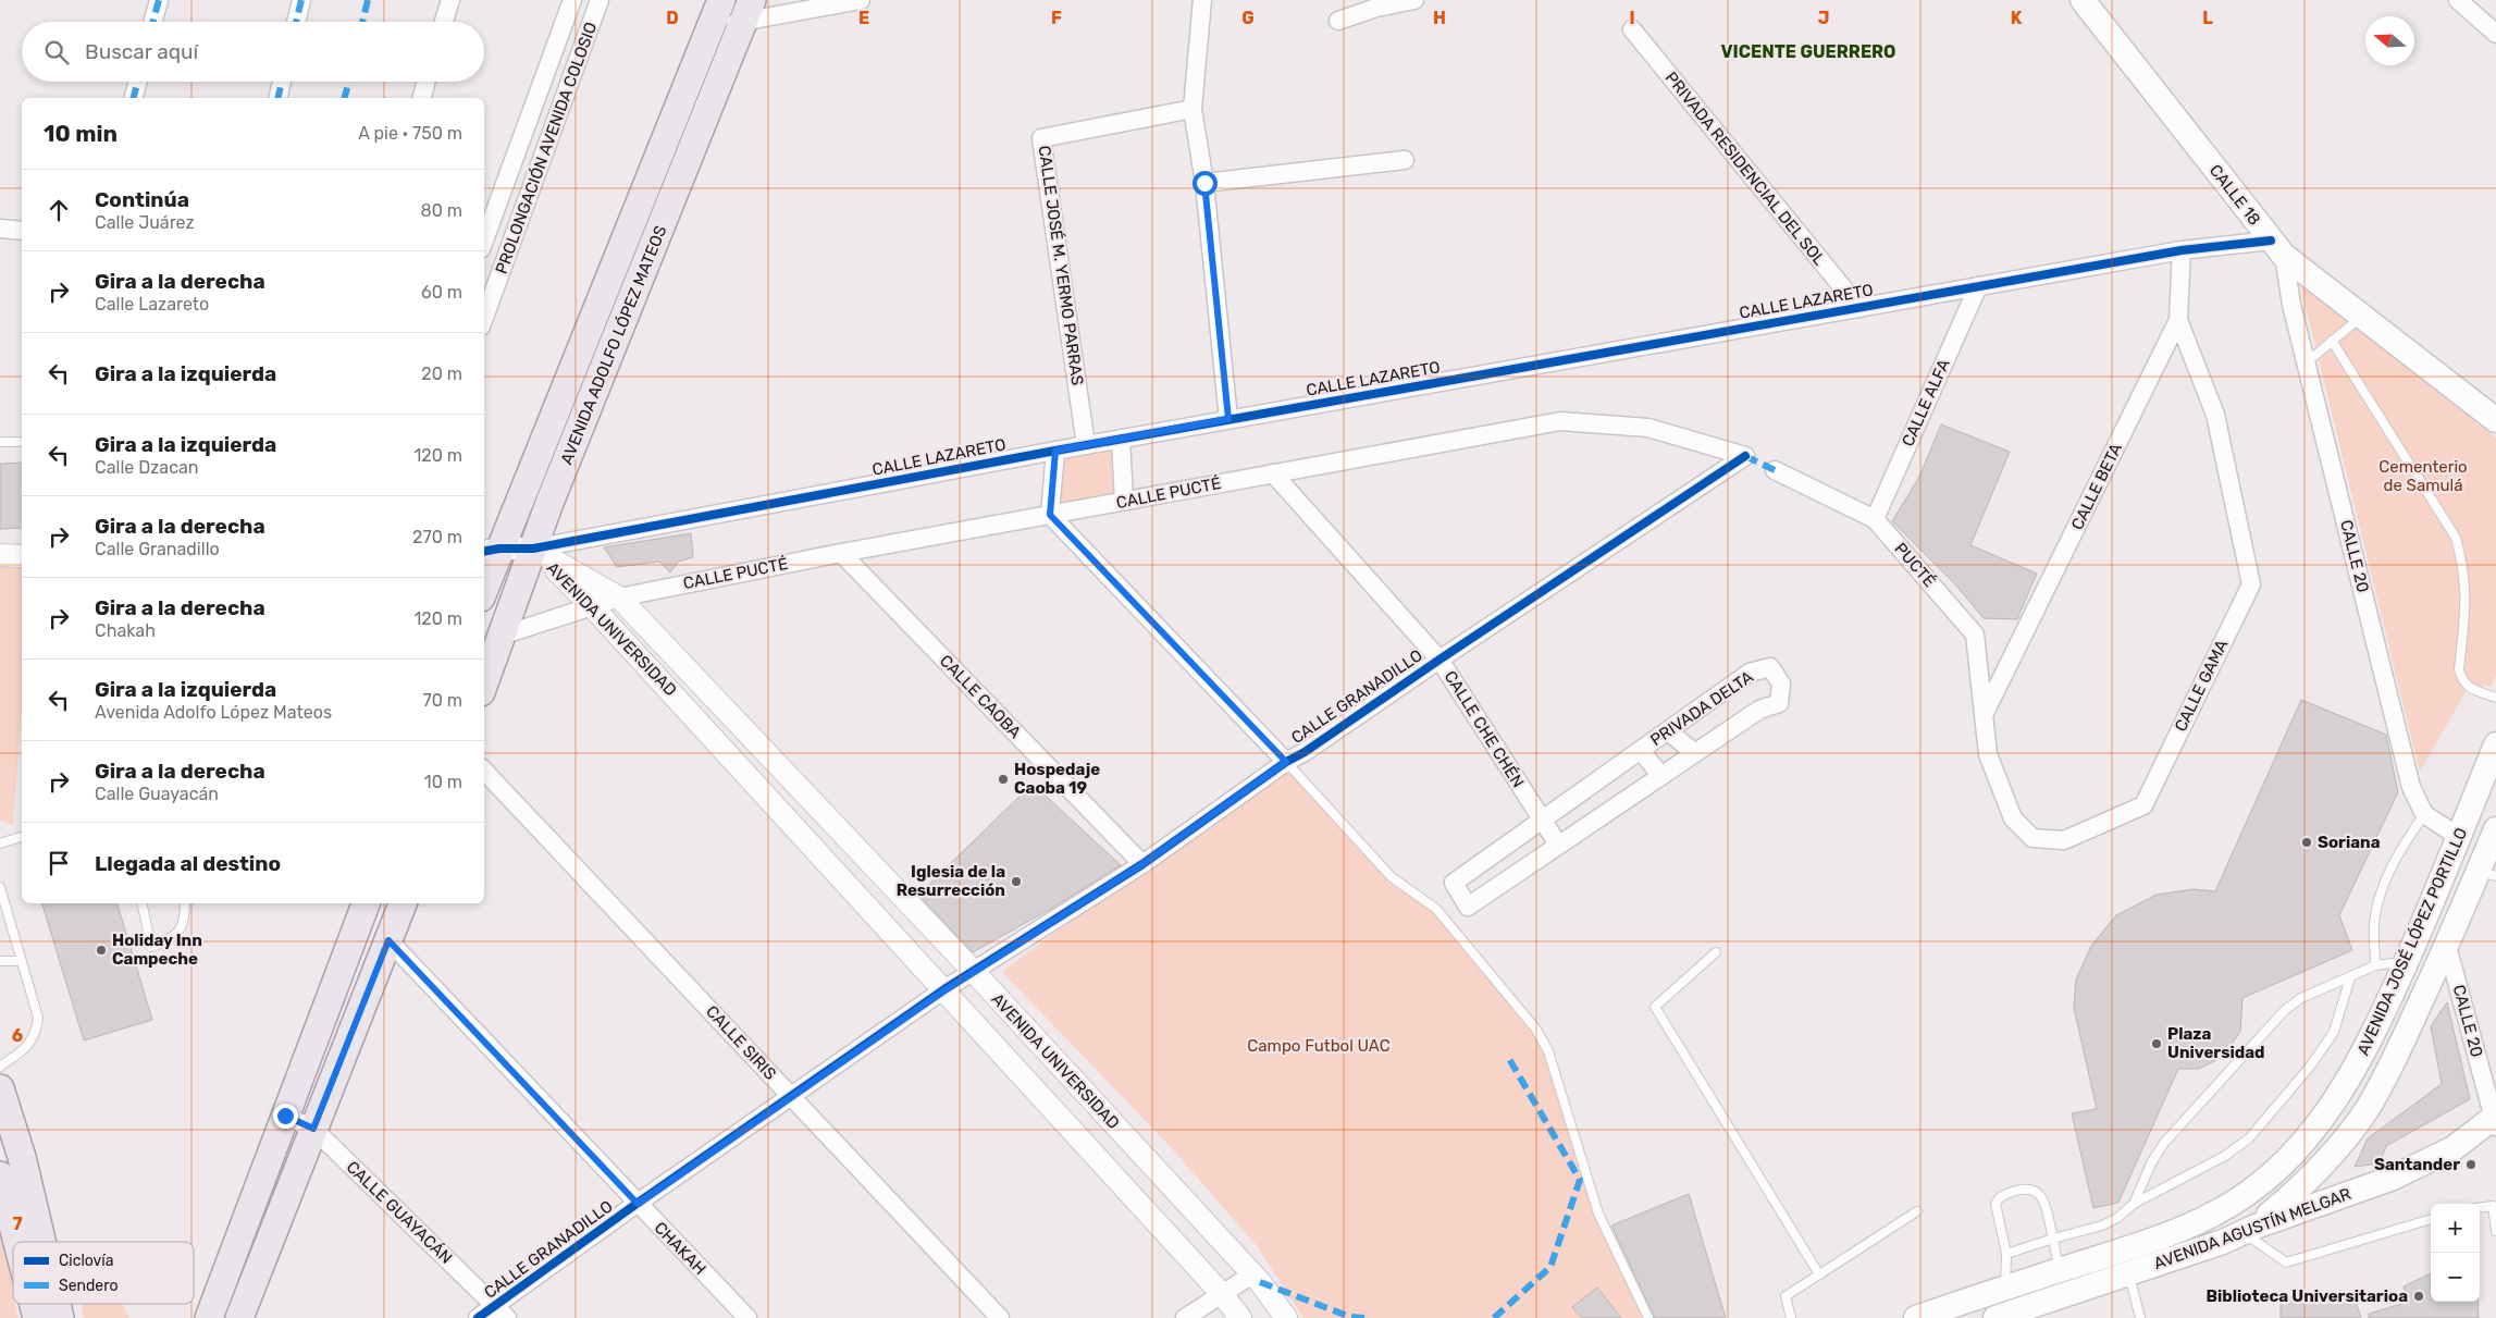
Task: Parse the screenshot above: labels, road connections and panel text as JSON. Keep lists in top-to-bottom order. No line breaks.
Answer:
{"streets":{"main road":["CALLE 18","AVENIDA ADOLFO LÓPEZ MATEOS","AVENIDA JOSÉ LÓPEZ PORTILLO","AVENIDA AGUSTÍN MELGAR"],"street":["PROLONGACIÓN AVENIDA COLOSIO","PRIVADA RESIDENCIAL DEL SOL","CALLE JOSÉ M. YERMO PARRAS","CALLE LAZARETO","CALLE ALFA","CALLE BETA","CALLE PUCTÉ","CALLE 20","PUCTÉ","AVENIDA UNIVERSIDAD","CALLE GAMA","CALLE CAOBA","CALLE GRANADILLO","PRIVADA DELTA","CALLE CHE CHÉN","CALLE SIRIS","CALLE GUAYACÁN","CHAKAH"]},"crossings":[["PRIVADA RESIDENCIAL DEL SOL","CALLE LAZARETO"],["CALLE 18","CALLE LAZARETO"],["CALLE 18","CALLE 20"],["CALLE JOSÉ M. YERMO PARRAS","CALLE LAZARETO"],["CALLE LAZARETO","AVENIDA ADOLFO LÓPEZ MATEOS"],["CALLE LAZARETO","CALLE ALFA"],["CALLE LAZARETO","CALLE BETA"],["CALLE LAZARETO","CALLE 20"],["CALLE LAZARETO","AVENIDA UNIVERSIDAD"],["AVENIDA ADOLFO LÓPEZ MATEOS","CALLE PUCTÉ"],["AVENIDA ADOLFO LÓPEZ MATEOS","AVENIDA UNIVERSIDAD"],["CALLE ALFA","PUCTÉ"],["CALLE BETA","PUCTÉ"],["CALLE BETA","CALLE GAMA"],["CALLE PUCTÉ","AVENIDA UNIVERSIDAD"],["CALLE PUCTÉ","CALLE CAOBA"],["CALLE PUCTÉ","CALLE GRANADILLO"],["CALLE PUCTÉ","CALLE CHE CHÉN"],["CALLE 20","AVENIDA JOSÉ LÓPEZ PORTILLO"],["CALLE 20","AVENIDA AGUSTÍN MELGAR"],["PUCTÉ","CALLE GAMA"],["AVENIDA UNIVERSIDAD","CALLE GRANADILLO"],["CALLE CAOBA","CALLE GRANADILLO"],["CALLE GRANADILLO","CALLE CHE CHÉN"],["CALLE GRANADILLO","CALLE SIRIS"],["CALLE GRANADILLO","CALLE GUAYACÁN"],["CALLE GRANADILLO","CHAKAH"],["PRIVADA DELTA","CALLE CHE CHÉN"],["AVENIDA JOSÉ LÓPEZ PORTILLO","AVENIDA AGUSTÍN MELGAR"]],"districts":["VICENTE GUERRERO"],"parks":["Cementerio de Samulá","Campo Futbol UAC"],"places":["Hospedaje Caoba 19","Soriana","Iglesia de la Resurrección","Holiday Inn Campeche","Plaza Universidad","Santander","Biblioteca Universitarioa"],"legend":["Ciclovía","Sendero"],"north":"left","page":{"search":"Buscar aquí","heading":["10 min","A pie · 750 m"],"list":[["Continúa","Calle Juárez","80 m"],["Gira a la derecha","Calle Lazareto","60 m"],["Gira a la izquierda","20 m"],["Gira a la izquierda","Calle Dzacan","120 m"],["Gira a la derecha","Calle Granadillo","270 m"],["Gira a la derecha","Chakah","120 m"],["Gira a la izquierda","Avenida Adolfo López Mateos","70 m"],["Gira a la derecha","Calle Guayacán","10 m"],"Llegada al destino"],"map_buttons":["+","−"]},"grid":{"columns":["D","E","F","G","H","I","J","K","L"],"rows":["6","7"]}}
